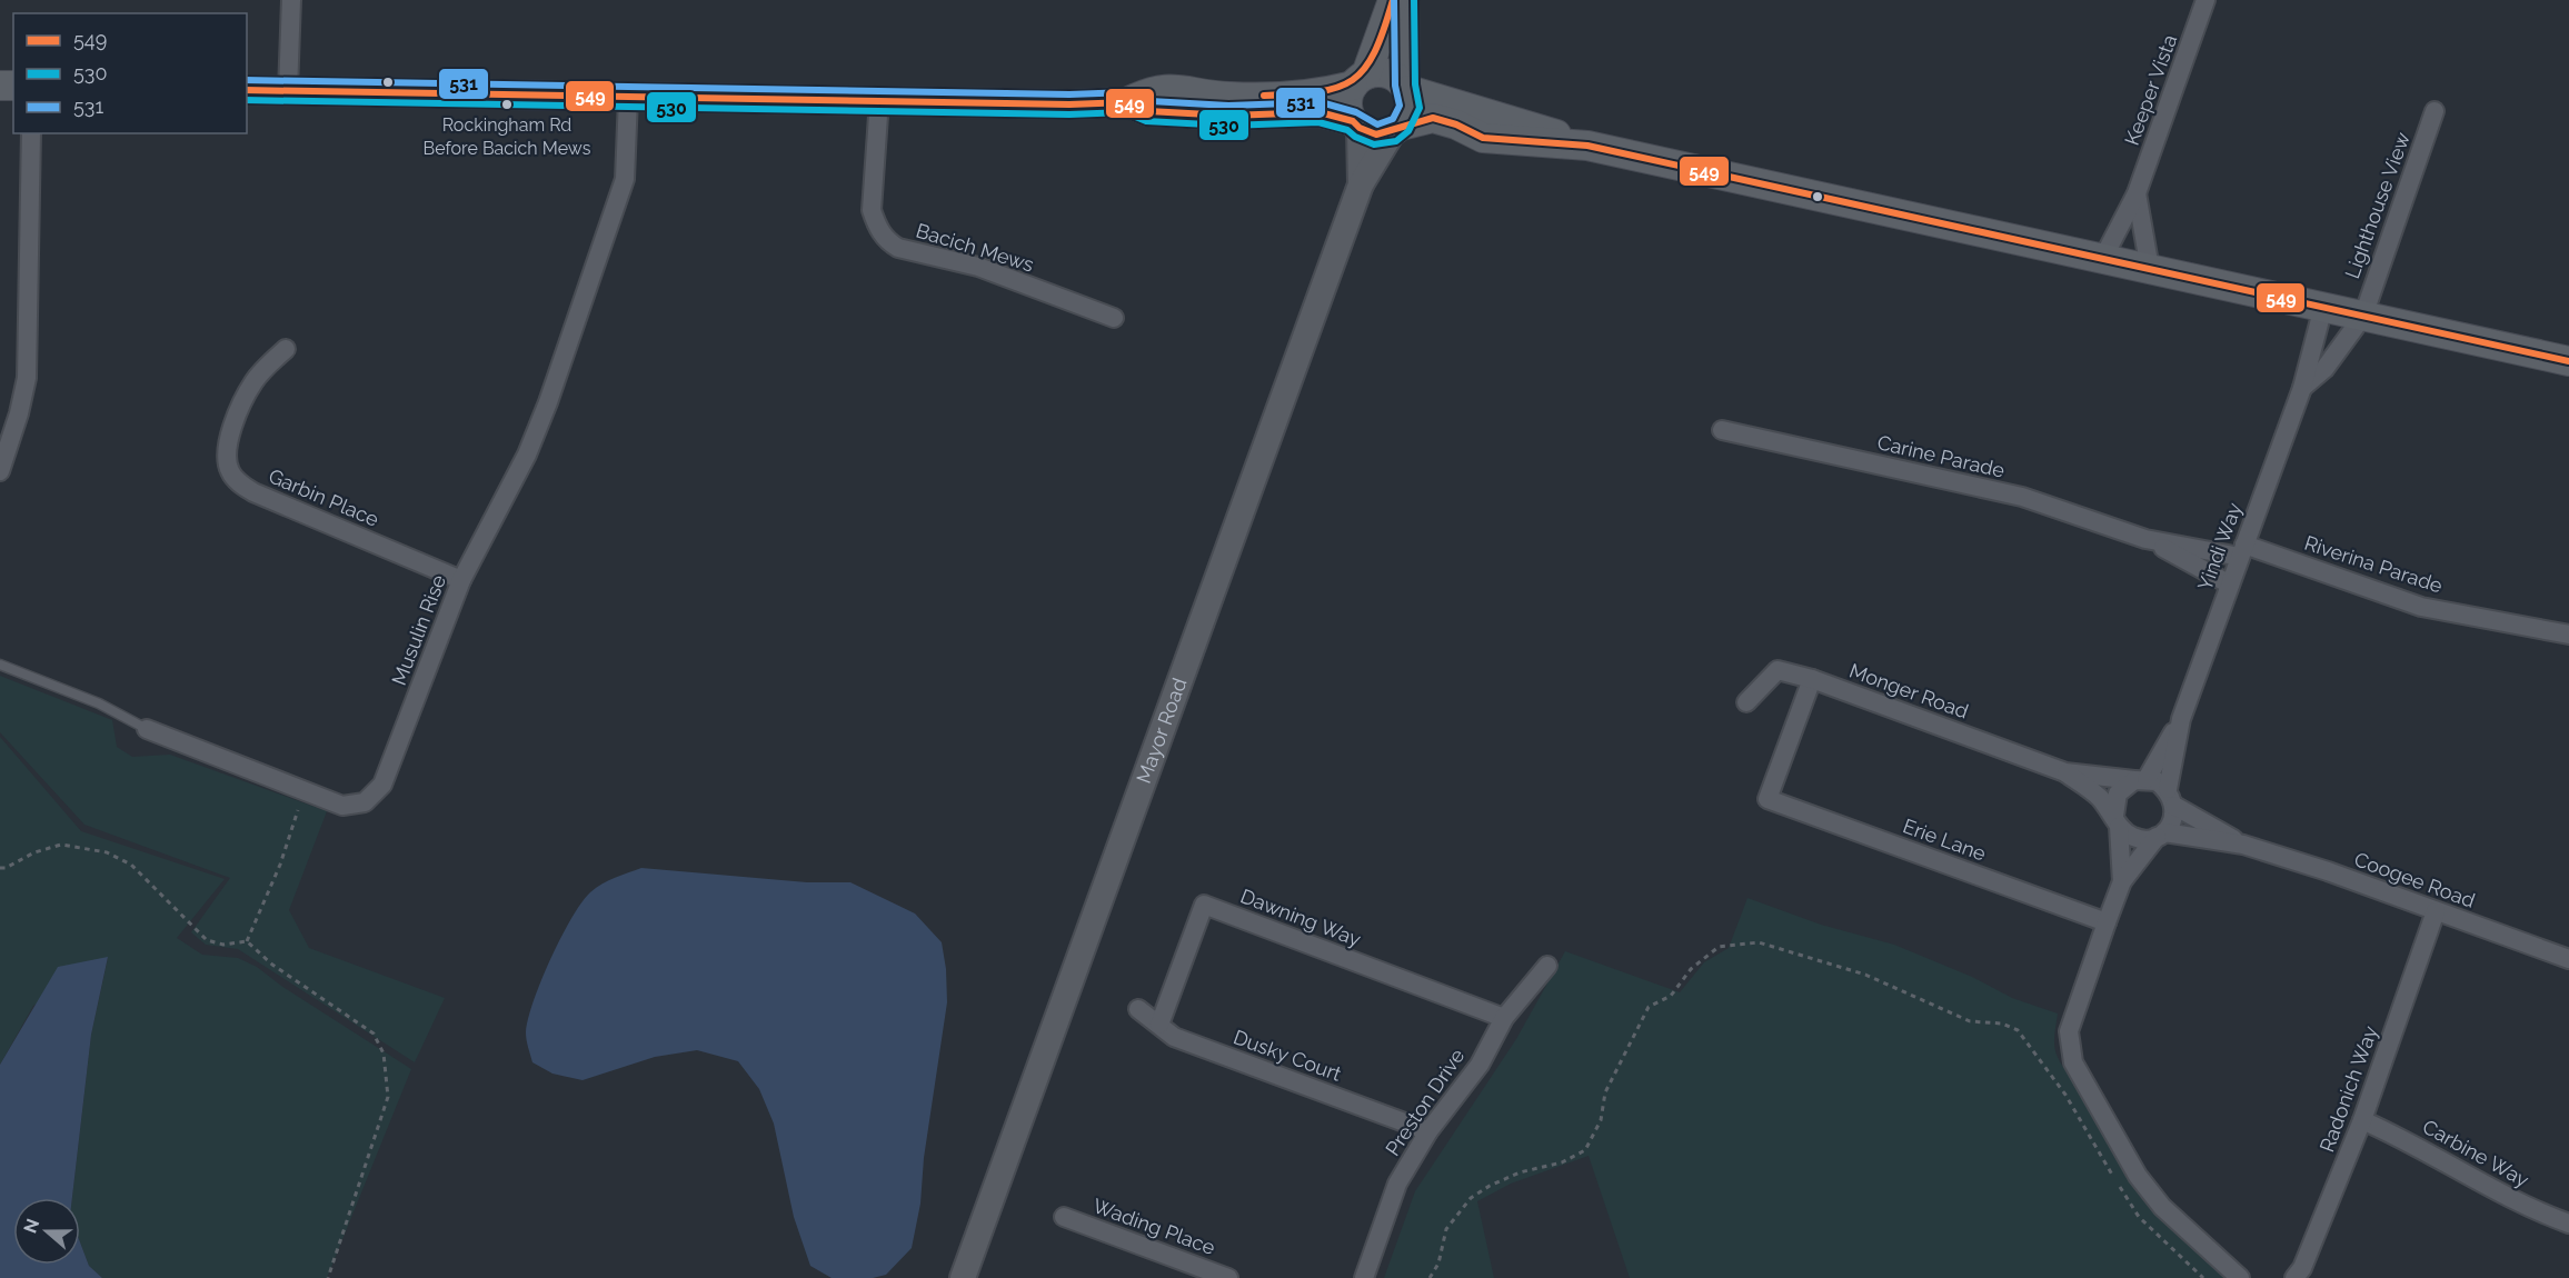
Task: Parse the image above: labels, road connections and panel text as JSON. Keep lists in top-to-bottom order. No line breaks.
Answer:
{"streets":{"main road":["Mayor Road"],"street":["Keeper Vista","Lighthouse View","Bacich Mews","Carine Parade","Garbin Place","Yindi Way","Riverina Parade","Musulin Rise","Monger Road","Erie Lane","Coogee Road","Dawning Way","Dusky Court","Radonich Way","Preston Drive","Carbine Way","Wading Place"]},"crossings":[["Lighthouse View","Yindi Way"],["Carine Parade","Yindi Way"],["Carine Parade","Riverina Parade"],["Garbin Place","Musulin Rise"],["Yindi Way","Riverina Parade"],["Yindi Way","Monger Road"],["Yindi Way","Erie Lane"],["Yindi Way","Coogee Road"],["Monger Road","Erie Lane"],["Monger Road","Coogee Road"],["Coogee Road","Radonich Way"],["Dawning Way","Dusky Court"],["Dawning Way","Preston Drive"],["Dusky Court","Preston Drive"],["Radonich Way","Carbine Way"]],"places":["Rockingham Rd Before Bacich Mews"],"lines":["transit line 549","transit line 530","transit line 531"],"legend":["549","530","531"],"north":"left"}
